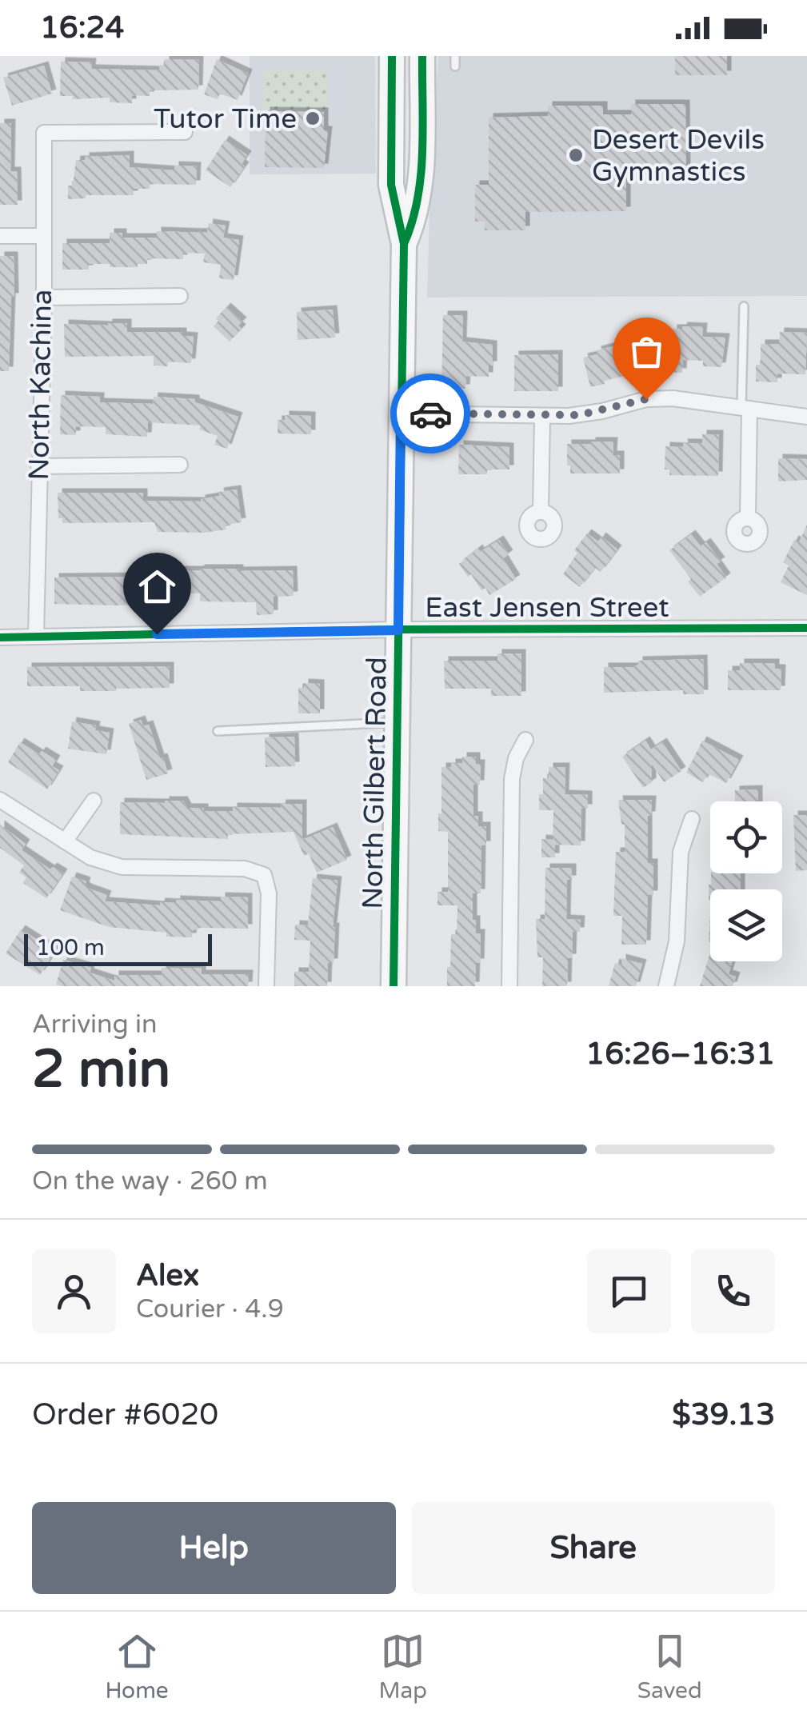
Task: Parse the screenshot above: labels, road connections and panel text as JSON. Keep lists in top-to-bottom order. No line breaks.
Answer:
{"streets":{"main road":["North Gilbert Road"],"street":["North Kachina","East Jensen Street"]},"crossings":[["North Kachina","East Jensen Street"],["East Jensen Street","North Gilbert Road"]],"places":["Tutor Time","Desert Devils Gymnastics"],"scale_bar":"100 m","page":{"status":"16:24","scale":"100 m","heading":["2 min","Arriving in","16:26–16:31"],"panel":["Alex","Courier · 4.9","Order #6020","$39.13"],"bar":"On the way · 260 m","buttons":["Help","Share"],"tabs":["Home","Map","Saved"]}}
